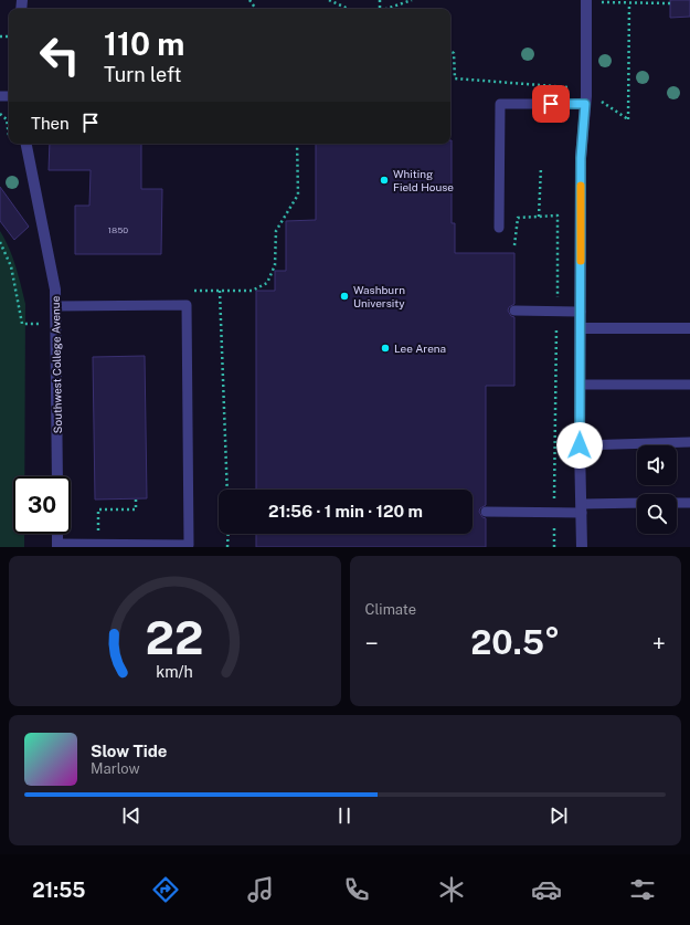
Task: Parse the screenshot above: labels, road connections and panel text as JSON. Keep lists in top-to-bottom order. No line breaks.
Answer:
{"streets":{"street":["Southwest College Avenue"]},"places":["Whiting Field House","Washburn University","Lee Arena"],"house_numbers":["1850"],"page":{"turn":["110 m","Turn left"],"then":"Then","limit":"30","trip":"21:56 · 1 min · 120 m","tile":"Climate","heat":["−","20.5°","+"],"song":["Slow Tide","Marlow"],"tabs":"21:55","gauge":["22","km/h"]}}
